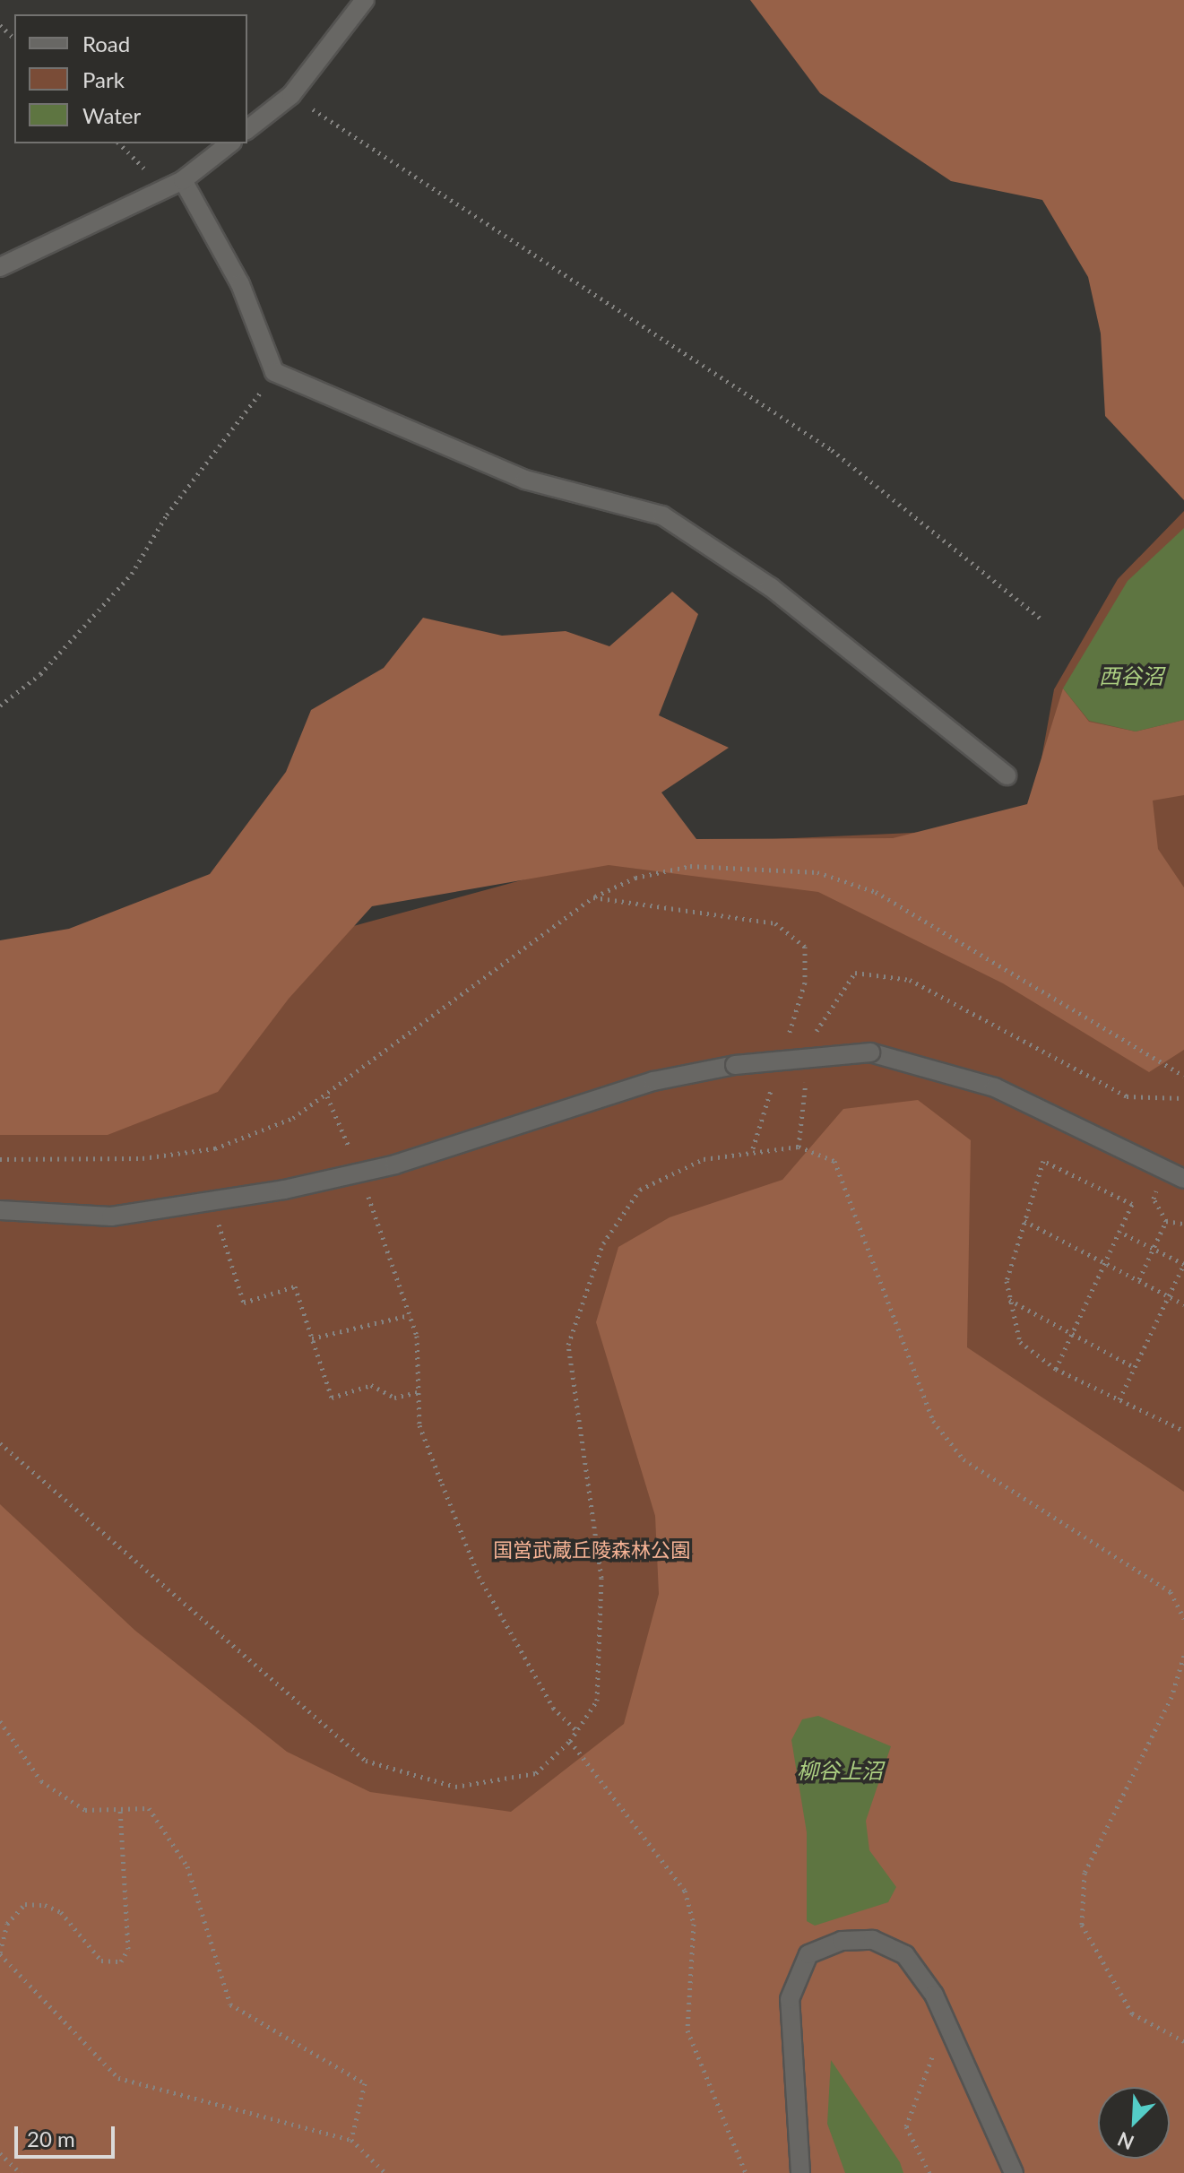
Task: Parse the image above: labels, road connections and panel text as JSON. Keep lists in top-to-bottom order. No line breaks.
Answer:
{"water":["西谷沼","柳谷上沼"],"parks":["国営武蔵丘陵森林公園"],"legend":["Road","Park","Water"],"scale_bar":"20 m","north":"bottom left"}
